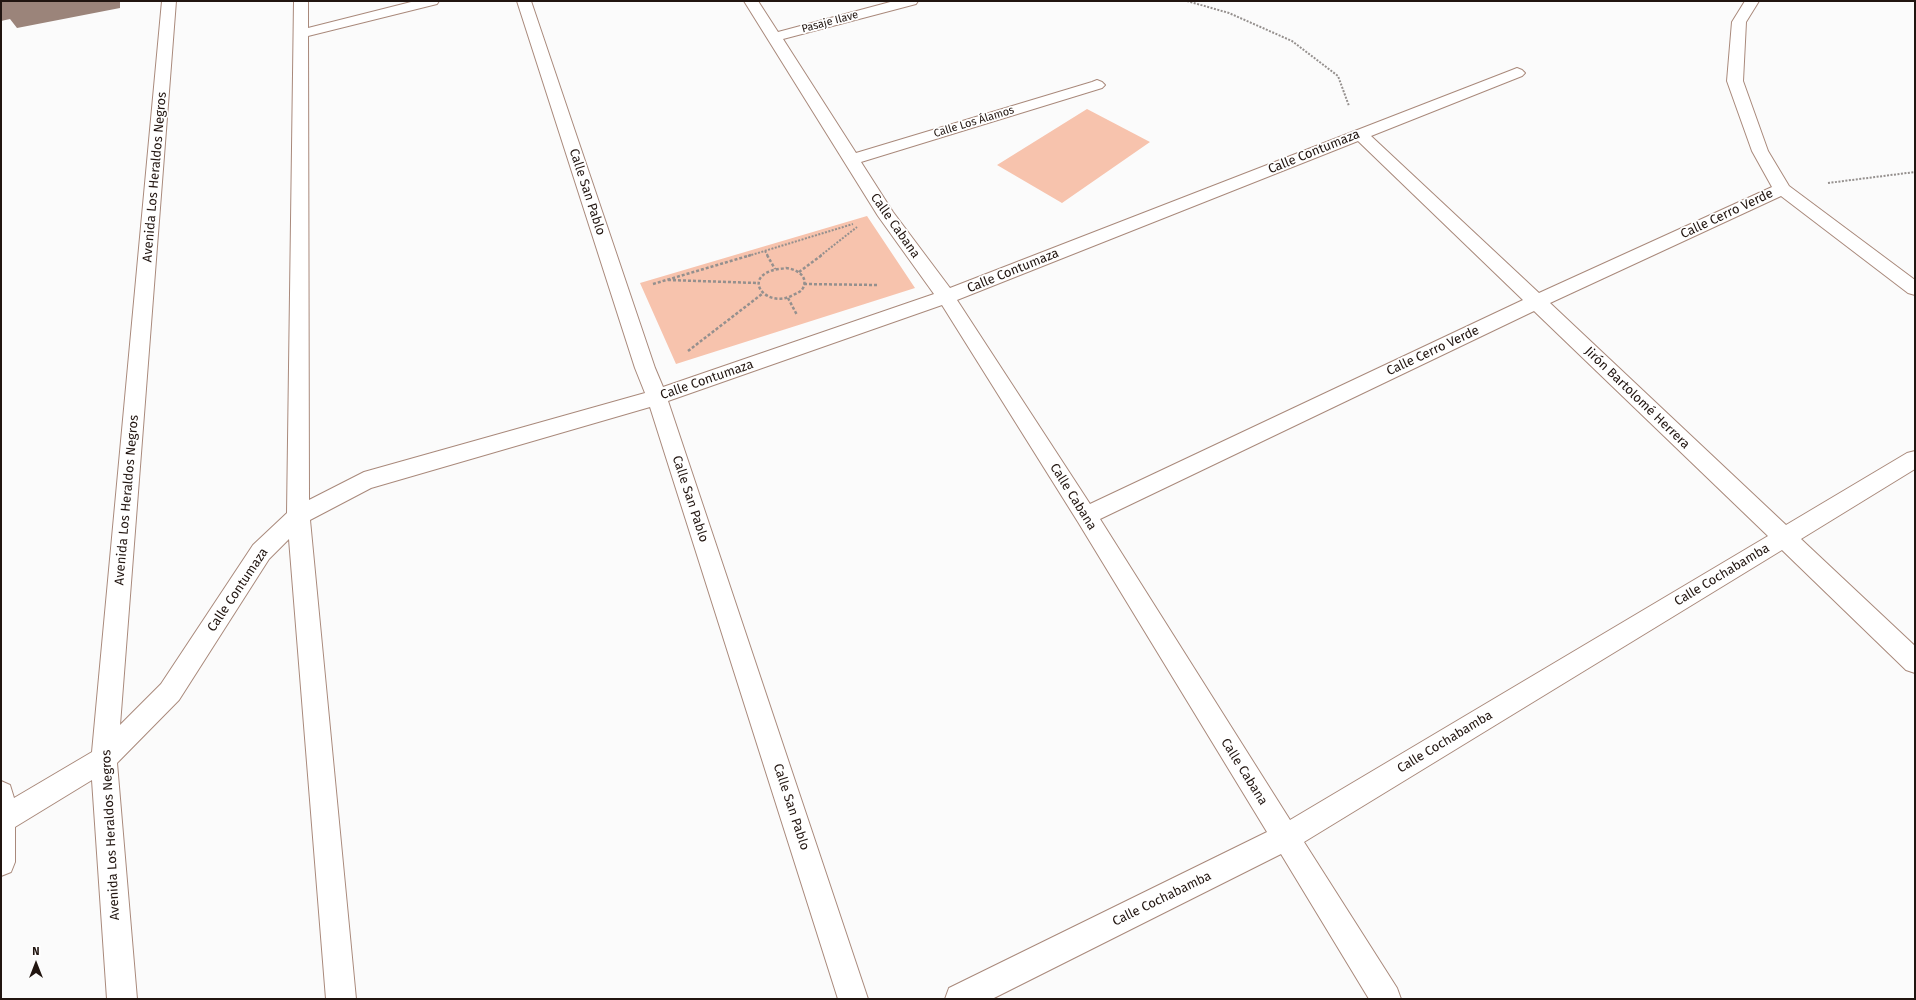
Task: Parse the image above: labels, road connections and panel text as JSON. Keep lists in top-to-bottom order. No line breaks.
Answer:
{"streets":{"street":["Pasaje Ilave","Calle Los Álamos","Calle Contumaza","Avenida Los Heraldos Negros","Calle San Pablo","Calle Cerro Verde","Calle Cabana","Jirón Bartolomé Herrera","Calle Cochabamba"]},"crossings":[["Pasaje Ilave","Calle Cabana"],["Calle Los Álamos","Calle Cabana"],["Calle Contumaza","Avenida Los Heraldos Negros"],["Calle Contumaza","Calle San Pablo"],["Calle Contumaza","Calle Cabana"],["Calle Contumaza","Jirón Bartolomé Herrera"],["Calle Cerro Verde","Calle Cabana"],["Calle Cerro Verde","Jirón Bartolomé Herrera"],["Calle Cabana","Calle Cochabamba"],["Jirón Bartolomé Herrera","Calle Cochabamba"]],"north":"top"}
